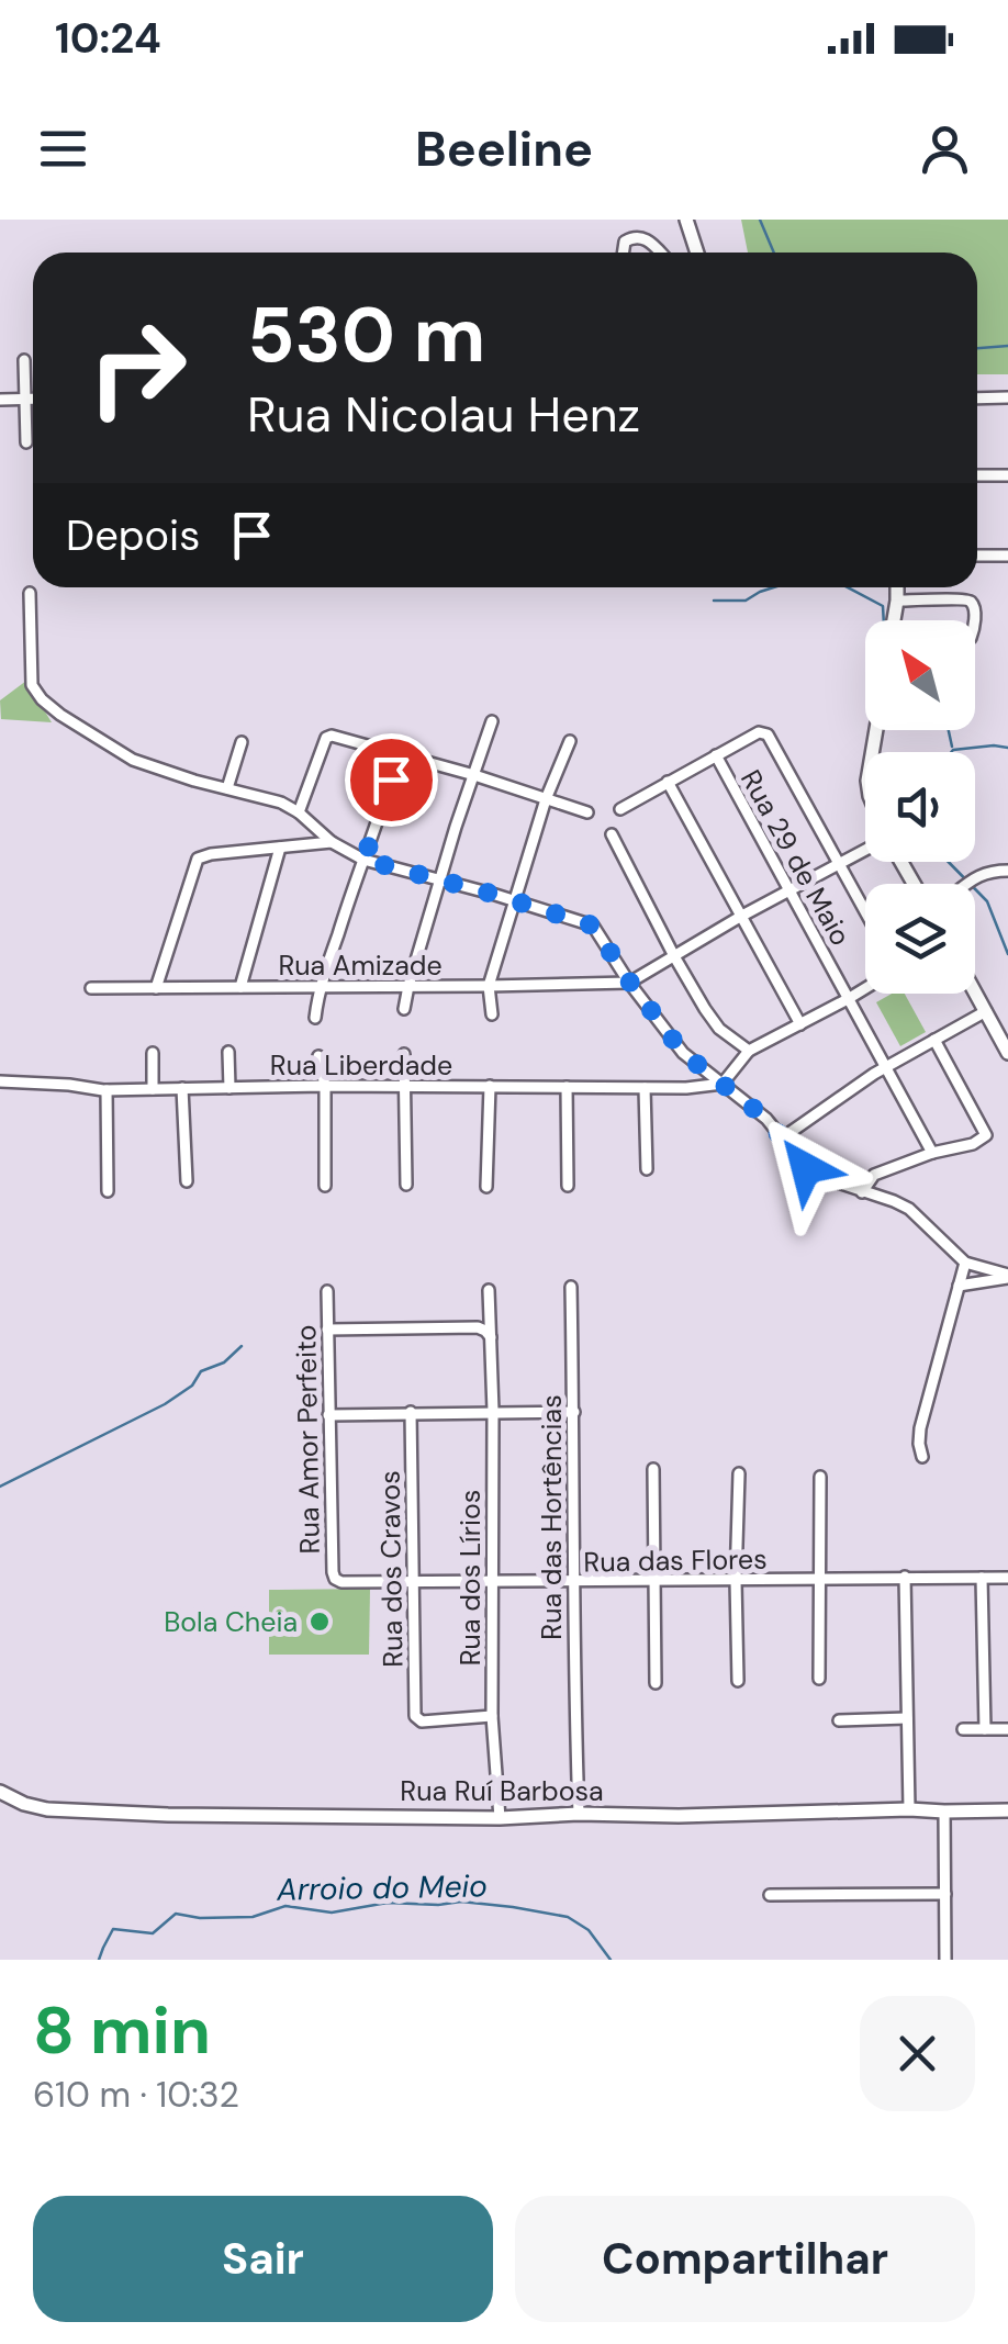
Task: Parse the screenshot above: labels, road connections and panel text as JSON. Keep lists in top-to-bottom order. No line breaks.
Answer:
{"streets":{"main road":["Rua Ruí Barbosa"],"street":["Rua 29 de Maio","Rua Amizade","Rua Liberdade","Rua Amor Perfeito","Rua das Hortências","Rua das Flores","Rua dos Cravos","Rua dos Lírios"]},"crossings":[["Rua Amor Perfeito","Rua das Flores"],["Rua das Hortências","Rua das Flores"],["Rua das Hortências","Rua Ruí Barbosa"],["Rua das Flores","Rua dos Cravos"],["Rua das Flores","Rua dos Lírios"],["Rua dos Cravos","Rua dos Lírios"],["Rua dos Lírios","Rua Ruí Barbosa"]],"water":["Arroio do Meio"],"places":["Bola Cheia"],"north":"top left","page":{"status":"10:24","header":"Beeline","turn":["530 m","Rua Nicolau Henz"],"then":"Depois","heading":["8 min","610 m · 10:32"],"buttons":["Sair","Compartilhar"]}}
